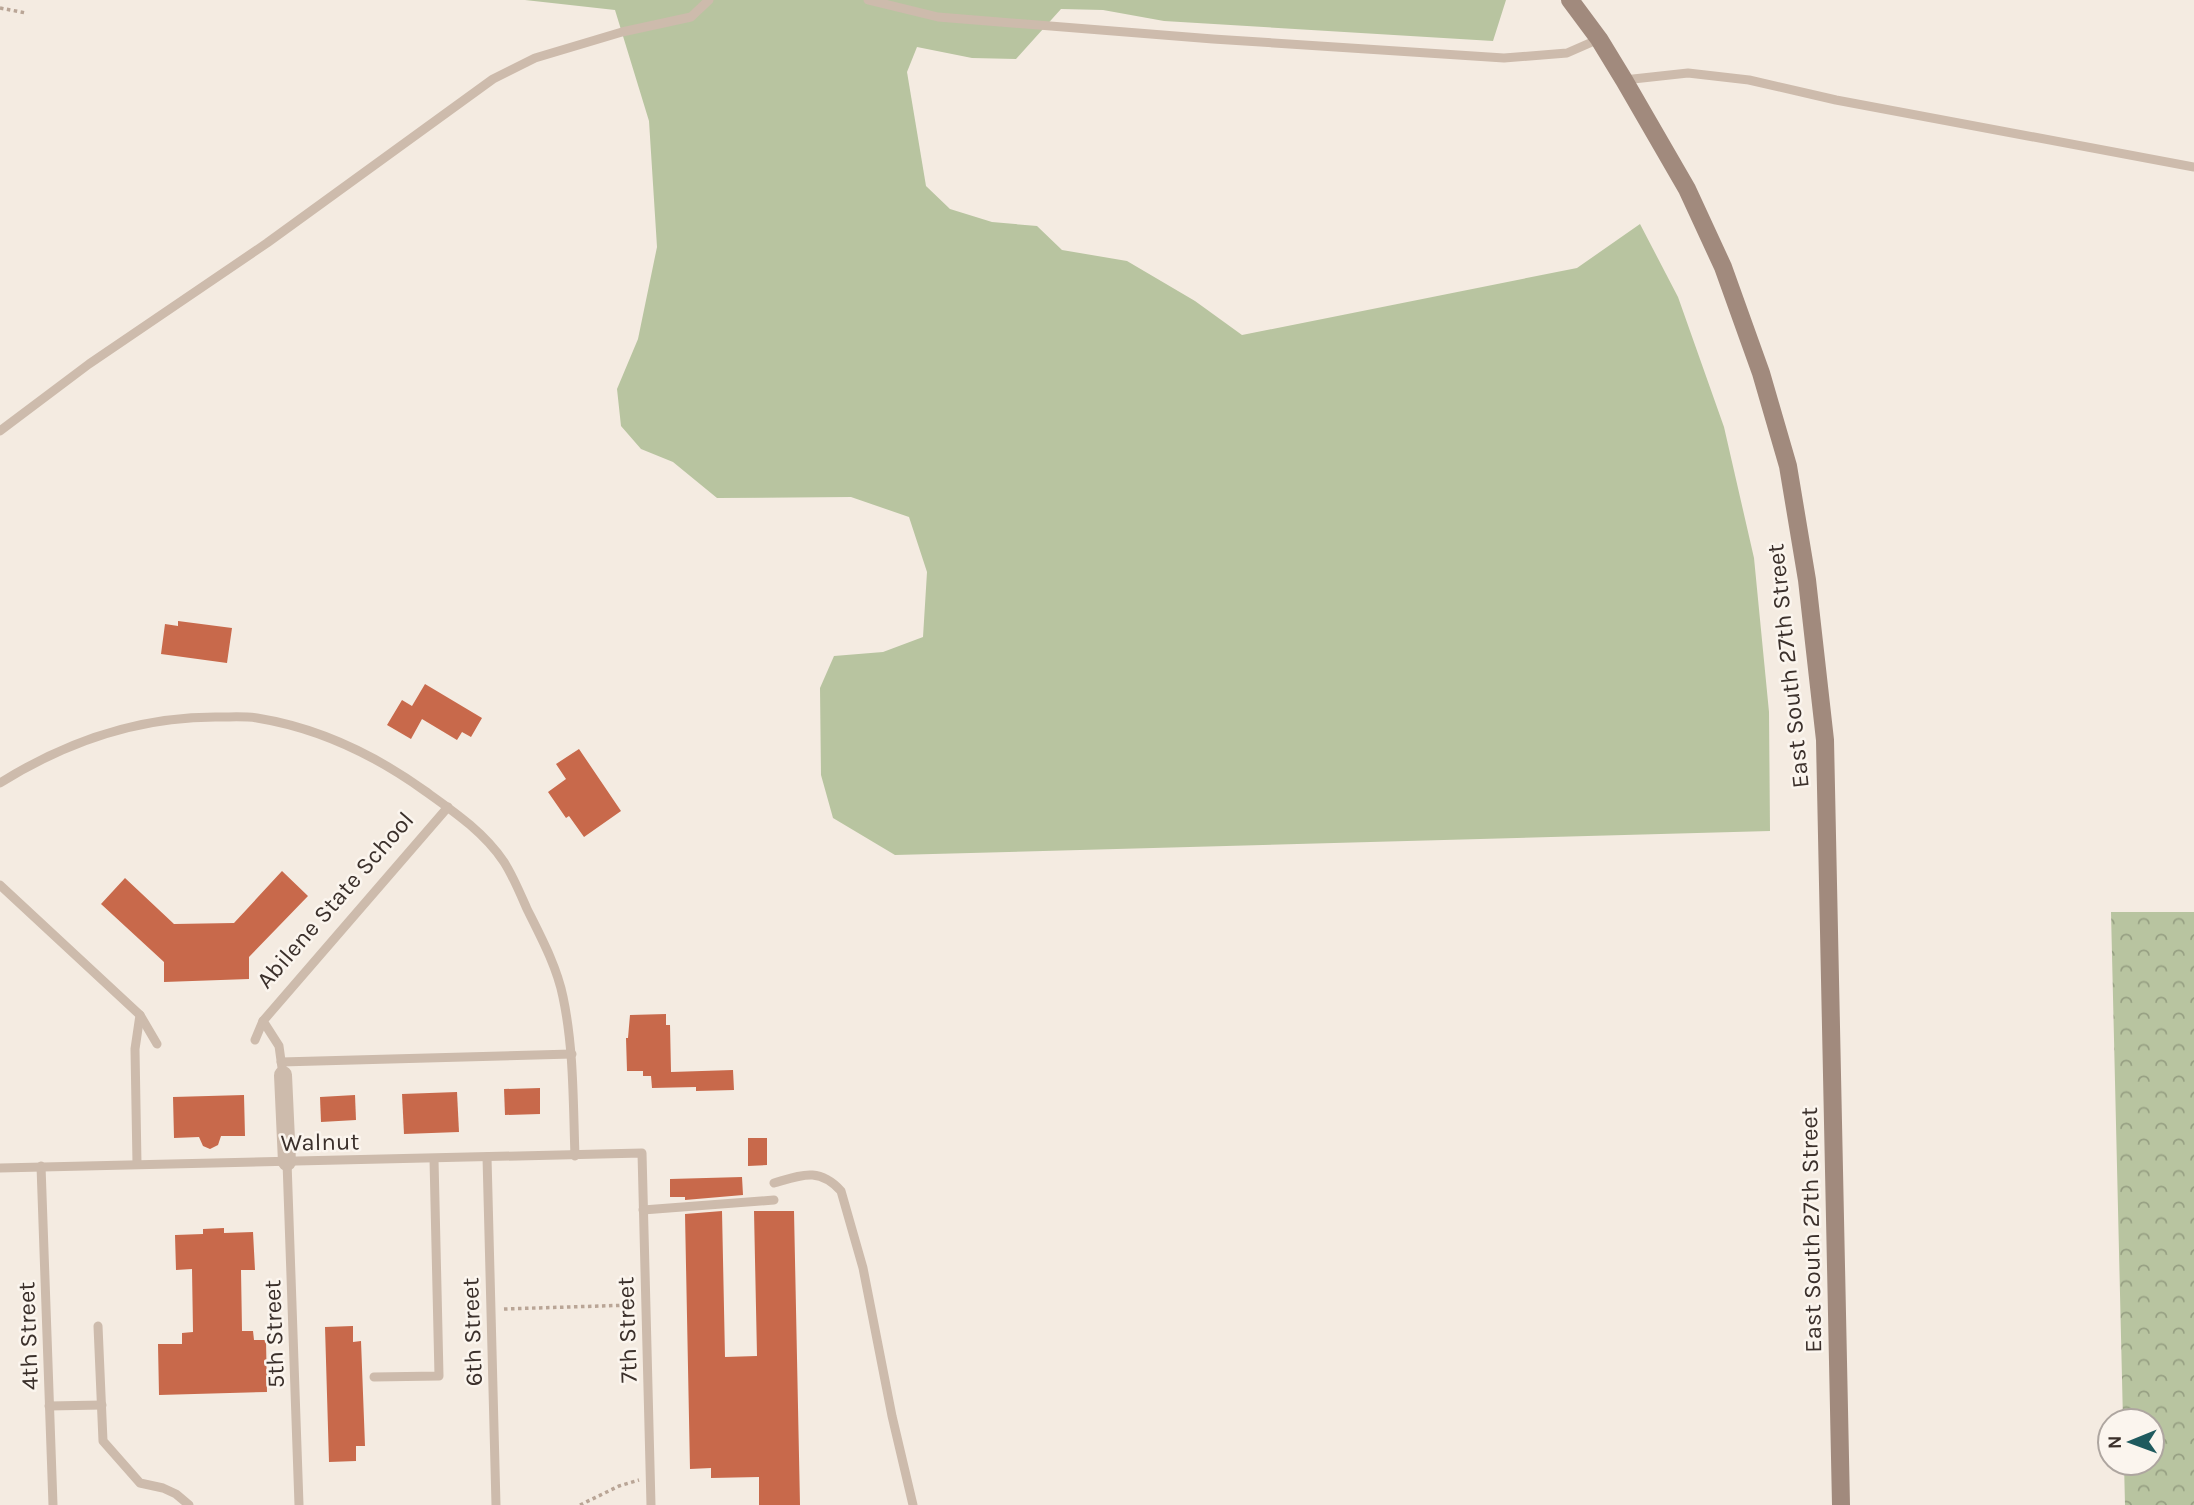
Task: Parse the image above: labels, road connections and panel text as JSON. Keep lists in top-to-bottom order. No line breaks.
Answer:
{"streets":{"main road":["East South 27th Street"],"street":["Abilene State School"],"lane":["Walnut","7th Street","6th Street","5th Street","4th Street"]},"crossings":[["Abilene State School","Walnut"],["Abilene State School","5th Street"],["Walnut","7th Street"],["Walnut","6th Street"],["Walnut","5th Street"],["Walnut","4th Street"]],"north":"left"}
